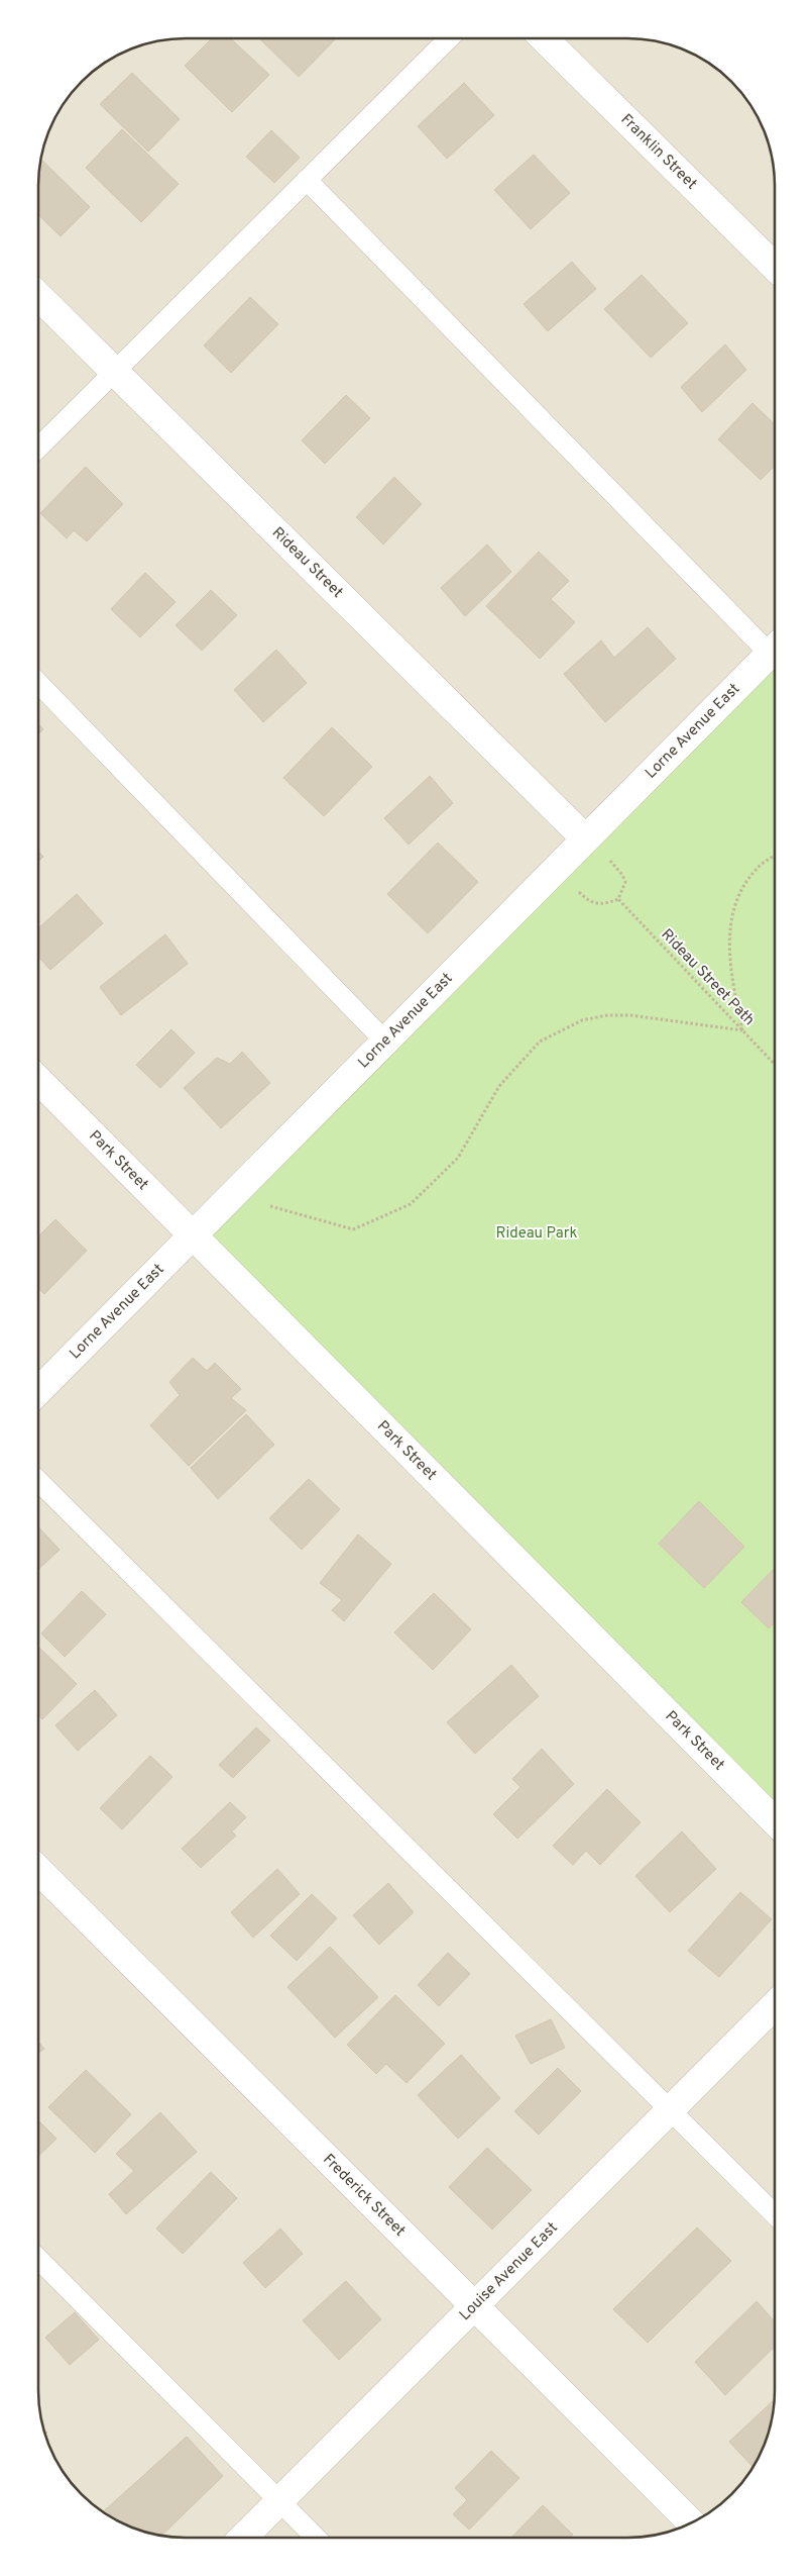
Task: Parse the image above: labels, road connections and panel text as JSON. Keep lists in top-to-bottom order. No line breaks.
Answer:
{"streets":{"street":["Franklin Street","Rideau Street","Lorne Avenue East","Park Street","Frederick Street","Louise Avenue East"],"path":["Rideau Street Path"]},"crossings":[["Rideau Street","Lorne Avenue East"],["Lorne Avenue East","Park Street"],["Frederick Street","Louise Avenue East"]],"parks":["Rideau Park"]}
